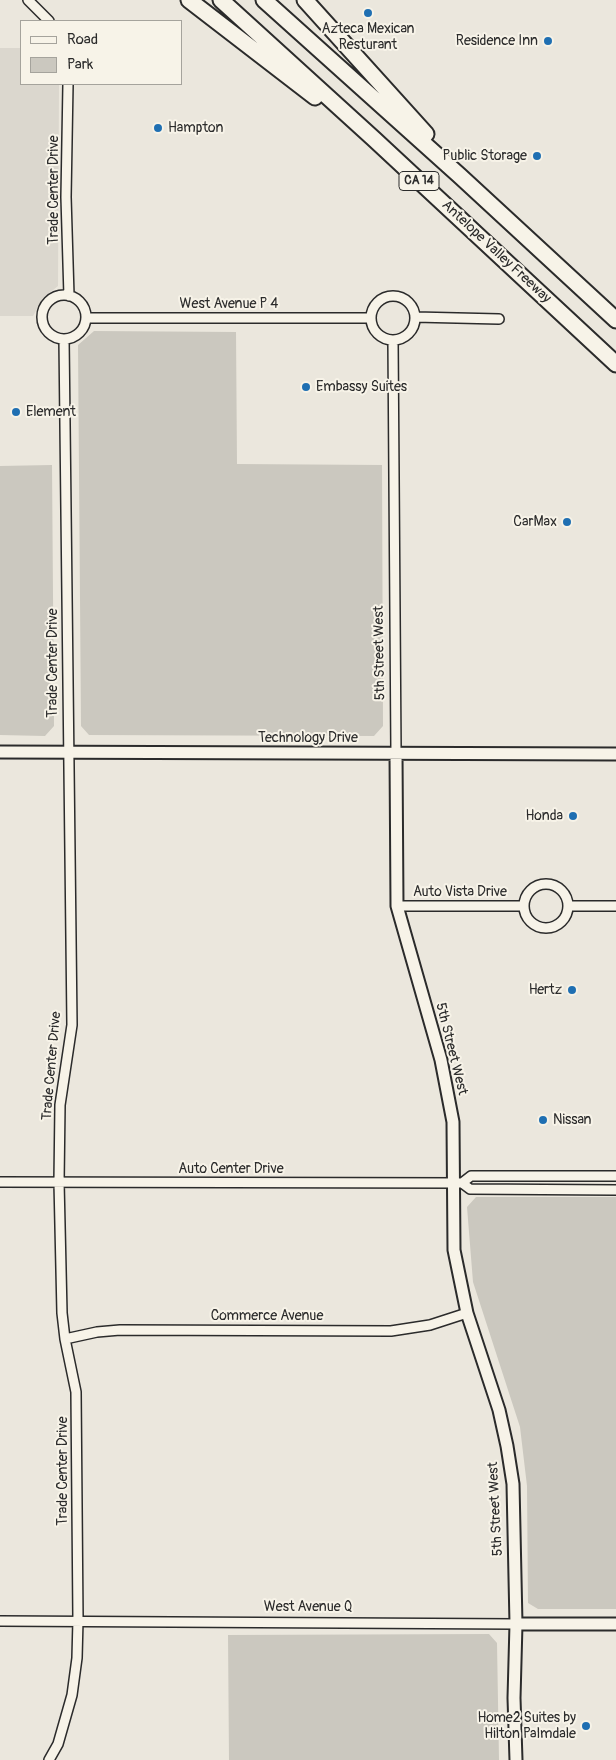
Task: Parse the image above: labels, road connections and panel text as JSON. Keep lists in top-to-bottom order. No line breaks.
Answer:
{"streets":{"highway":["CA 14","Antelope Valley Freeway"],"street":["Trade Center Drive","West Avenue P 4","5th Street West","Technology Drive","Auto Vista Drive","Auto Center Drive","Commerce Avenue","West Avenue Q"]},"crossings":[["Trade Center Drive","West Avenue P 4"],["Trade Center Drive","Technology Drive"],["Trade Center Drive","Auto Center Drive"],["Trade Center Drive","Commerce Avenue"],["Trade Center Drive","West Avenue Q"],["West Avenue P 4","5th Street West"],["5th Street West","Technology Drive"],["5th Street West","Auto Vista Drive"],["5th Street West","Auto Center Drive"],["5th Street West","Commerce Avenue"],["5th Street West","West Avenue Q"]],"places":["Azteca Mexican Resturant","Residence Inn","Hampton","Public Storage","Embassy Suites","Element","CarMax","Honda","Hertz","Nissan","Home2 Suites by Hilton Palmdale"],"legend":["Road","Park"]}
